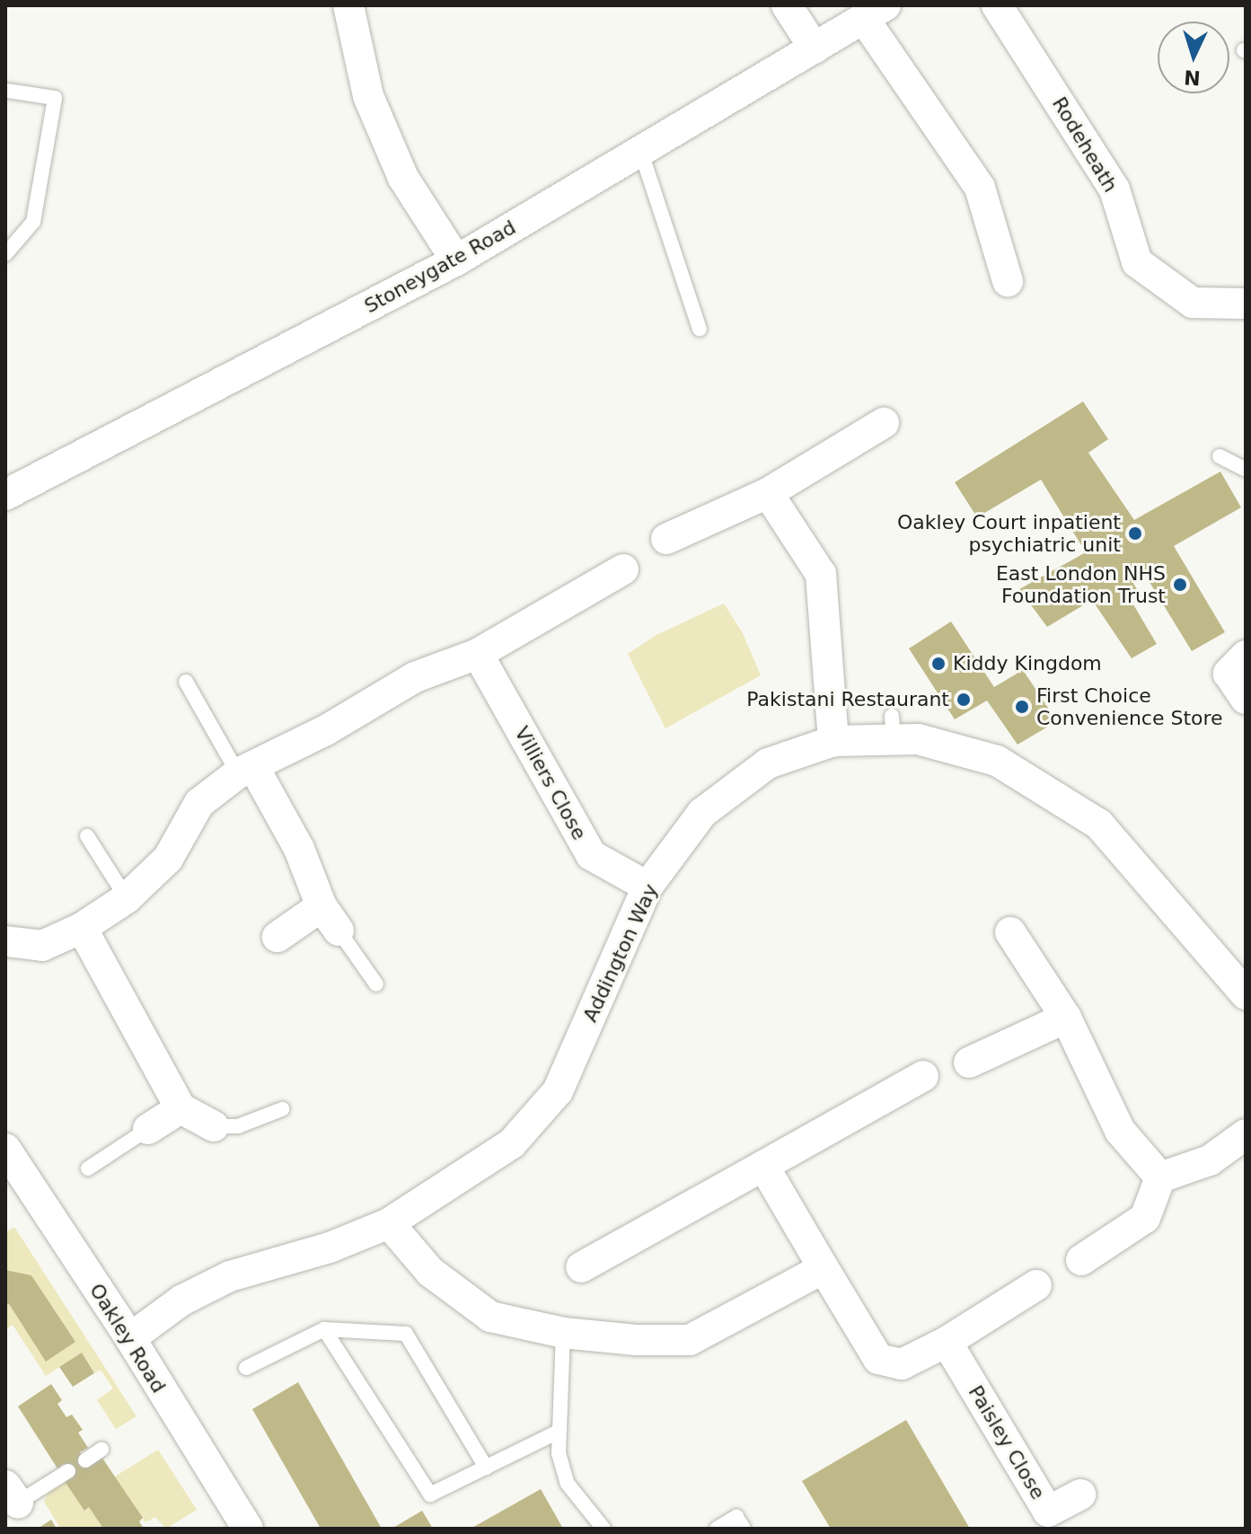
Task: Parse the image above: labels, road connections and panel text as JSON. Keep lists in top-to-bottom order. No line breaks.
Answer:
{"streets":{"street":["Rodeheath","Stoneygate Road","Villiers Close","Addington Way","Oakley Road","Paisley Close"]},"crossings":[["Villiers Close","Addington Way"],["Addington Way","Oakley Road"]],"places":["Oakley Court inpatient psychiatric unit","East London NHS Foundation Trust","Kiddy Kingdom","Pakistani Restaurant","First Choice Convenience Store"],"north":"bottom"}
